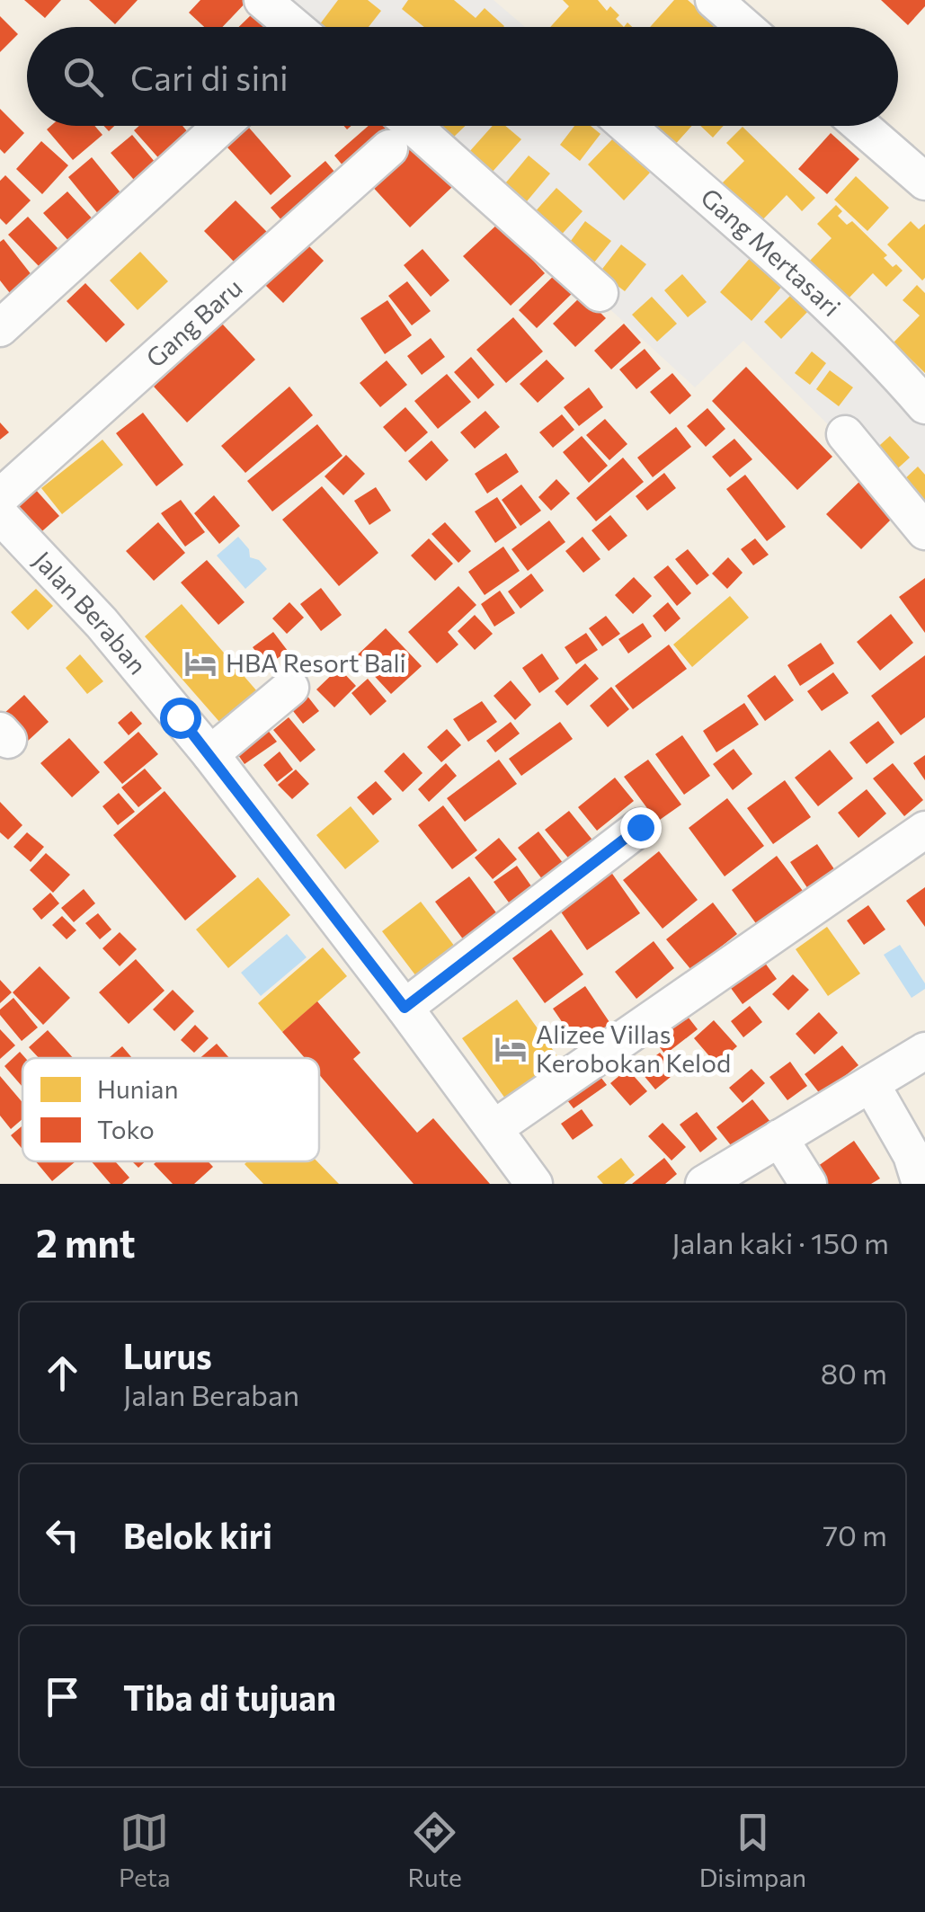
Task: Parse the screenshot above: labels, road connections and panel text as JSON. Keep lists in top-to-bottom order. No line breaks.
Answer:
{"streets":{"street":["Gang Mertasari","Gang Baru","Jalan Beraban"]},"places":{"hotel":["HBA Resort Bali","Alizee Villas Kerobokan Kelod"]},"legend":["Hunian","Toko"],"page":{"search":"Cari di sini","heading":["2 mnt","Jalan kaki · 150 m"],"list":[["Lurus","Jalan Beraban","80 m"],["Belok kiri","70 m"],"Tiba di tujuan"],"nav":["Peta","Rute","Disimpan"]}}
